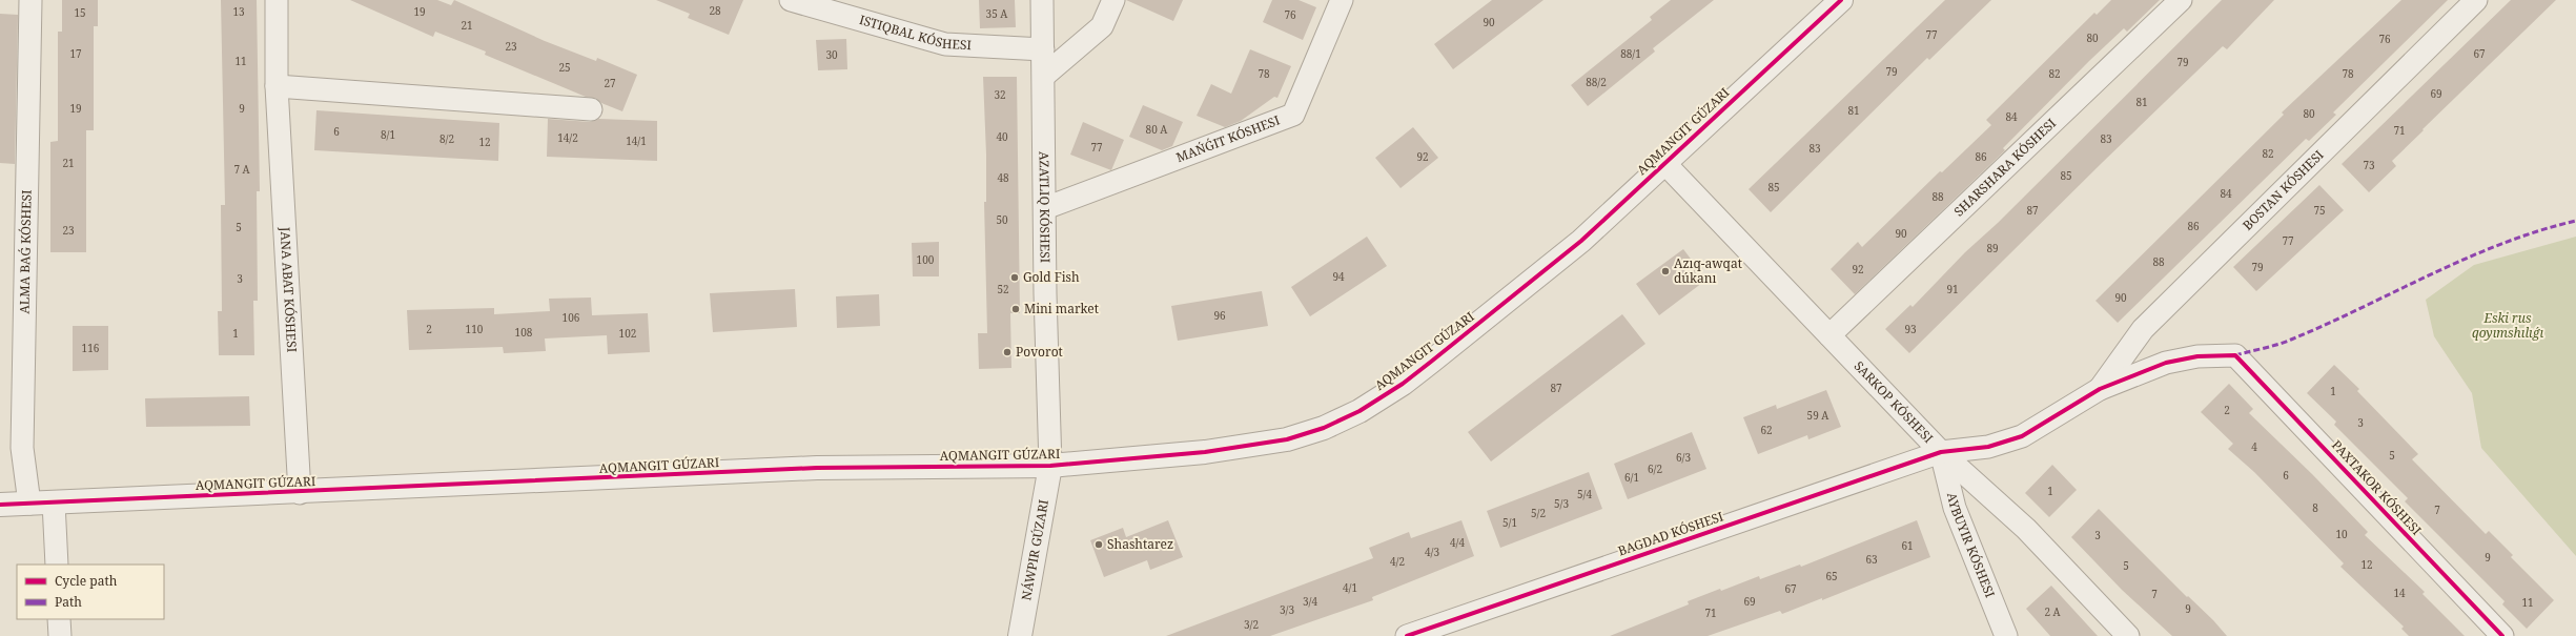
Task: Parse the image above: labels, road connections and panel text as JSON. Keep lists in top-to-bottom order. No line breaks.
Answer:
{"streets":{"street":["ISTIQBAL KÓSHESI","SHARSHARA KÓSHESI","BOSTAN KÓSHESI","ALMA BAǴ KÓSHESI","JANA ABAT KÓSHESI","SARKOP KÓSHESI","PAXTAKOR KÓSHESI","BAGDAD KÓSHESI","AYBUYIR KÓSHESI"],"cycle path":["AQMANGIT GÚZARI"]},"crossings":[["SHARSHARA KÓSHESI","SARKOP KÓSHESI"],["BOSTAN KÓSHESI","PAXTAKOR KÓSHESI"],["BOSTAN KÓSHESI","BAGDAD KÓSHESI"],["SARKOP KÓSHESI","BAGDAD KÓSHESI"],["SARKOP KÓSHESI","AYBUYIR KÓSHESI"],["PAXTAKOR KÓSHESI","BAGDAD KÓSHESI"],["BAGDAD KÓSHESI","AYBUYIR KÓSHESI"]],"parks":["Eski rus qoyımshılıǵı"],"places":["Azıq-awqat dúkanı","Gold Fish","Mini market","Povorot","Shashtarez"],"house_numbers":["28","13","19","15","35 А","76","90","21","77","80","76","23","17","88/1","67","30","11","79","25","79","78","82","78","88/2","27","69","32","81","19","9","81","80","84","80 А","71","6","8/1","40","14/2","8/2","83","14/1","12","77","83","82","92","86","21","73","7 А","85","48","85","84","88","87","75","50","86","5","23","90","77","89","100","88","79","92","94","3","52","91","90","96","106","2","110","93","108","1","102","116","87","1","2","59 А","3","62","4","5","6/3","6/2","6","6/1","1","5/4","5/3","8","7","5/2","5/1","10","3","4/4","61","4/3","9","63","4/2","12","5","65","4/1","67","14","7","3/4","69","11","9","3/3","2 А","71","3/2"],"legend":["Cycle path","Path"]}
